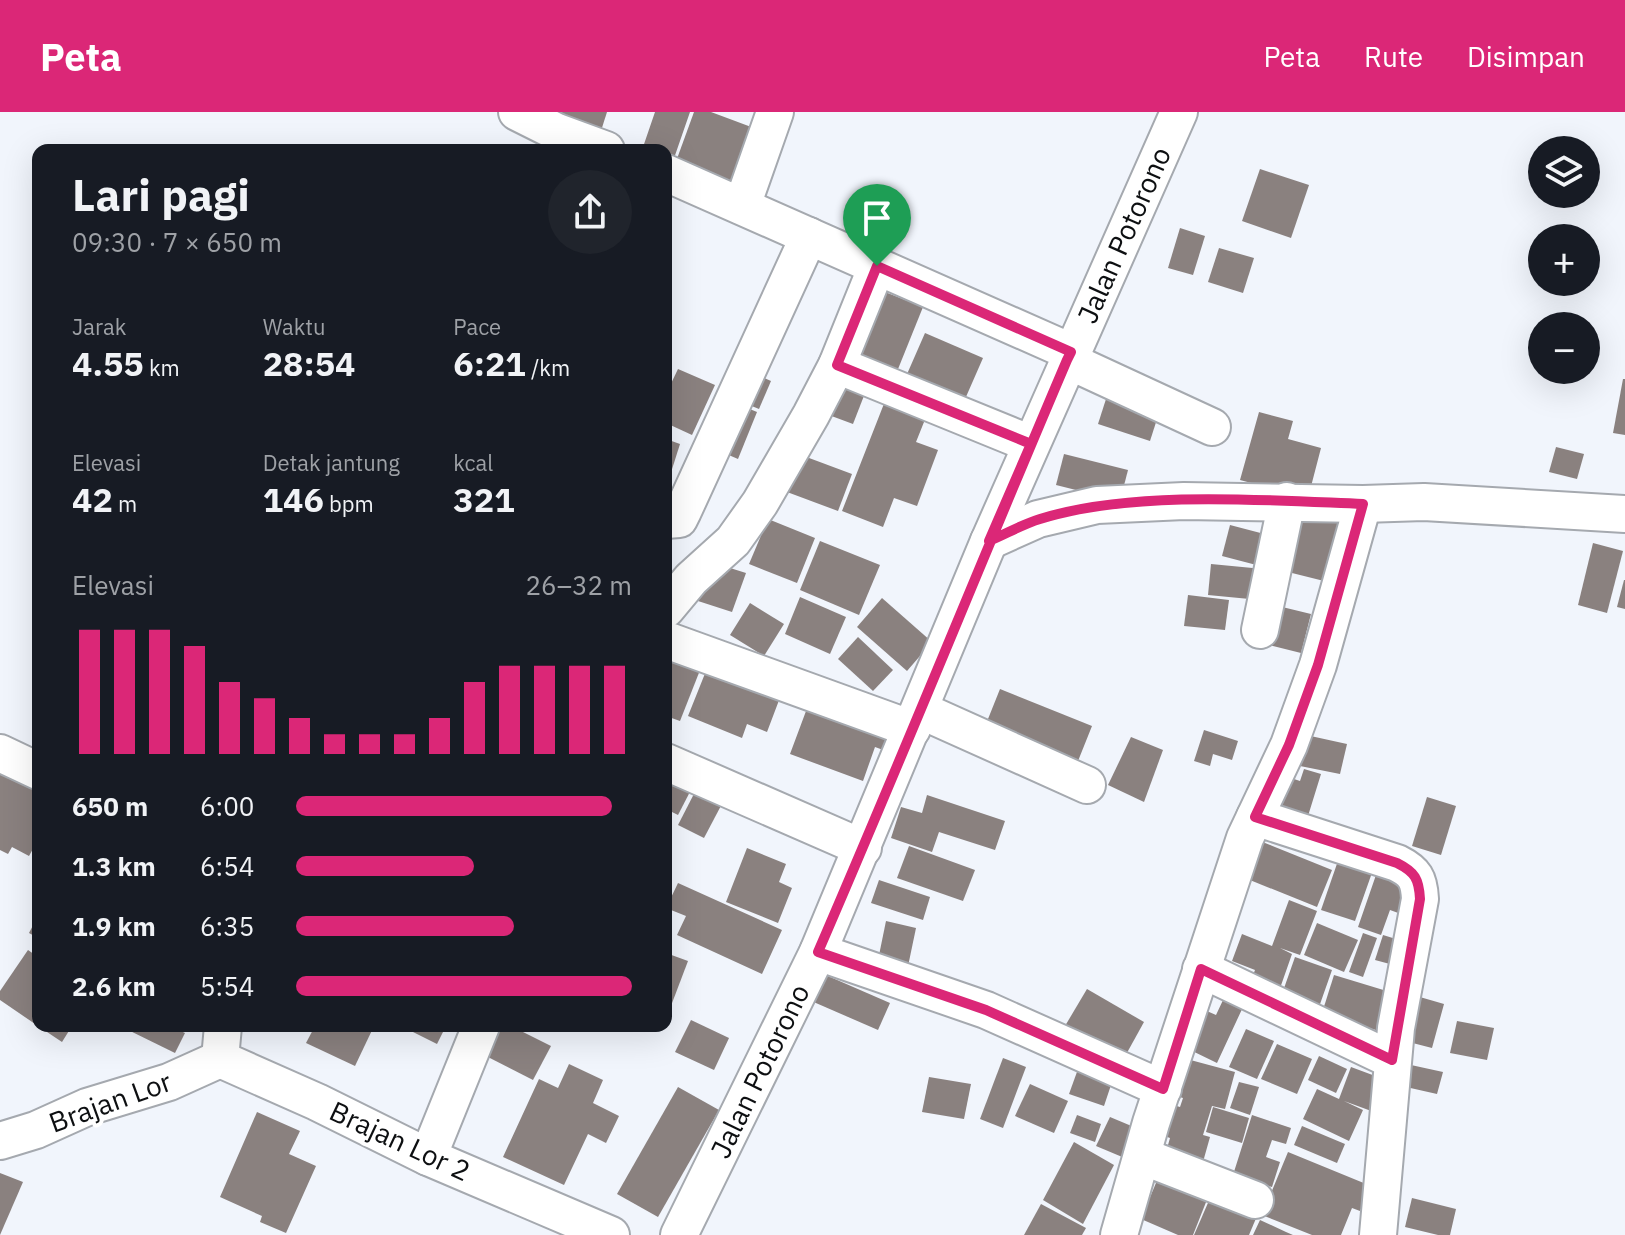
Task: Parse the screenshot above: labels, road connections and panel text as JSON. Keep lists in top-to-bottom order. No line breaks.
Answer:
{"streets":{"street":["Jalan Potorono","Brajan Lor","Brajan Lor 2"]},"crossings":[["Brajan Lor","Brajan Lor 2"]],"page":{"header":"Peta","nav":["Peta","Rute","Disimpan"],"map_buttons":["+","−"],"heading":["Lari pagi","09:30 · 7 × 650 m"],"stats":[["Jarak","4.55 km"],["Waktu","28:54"],["Pace","6:21 /km"],["Elevasi","42 m"],["Detak jantung","146 bpm"],["kcal","321"]],"chart":["Elevasi","26–32 m"],"list":[{"name":"650 m","note":"6:00"},{"name":"1.3 km","note":"6:54"},{"name":"1.9 km","note":"6:35"},{"name":"2.6 km","note":"5:54"}]}}
